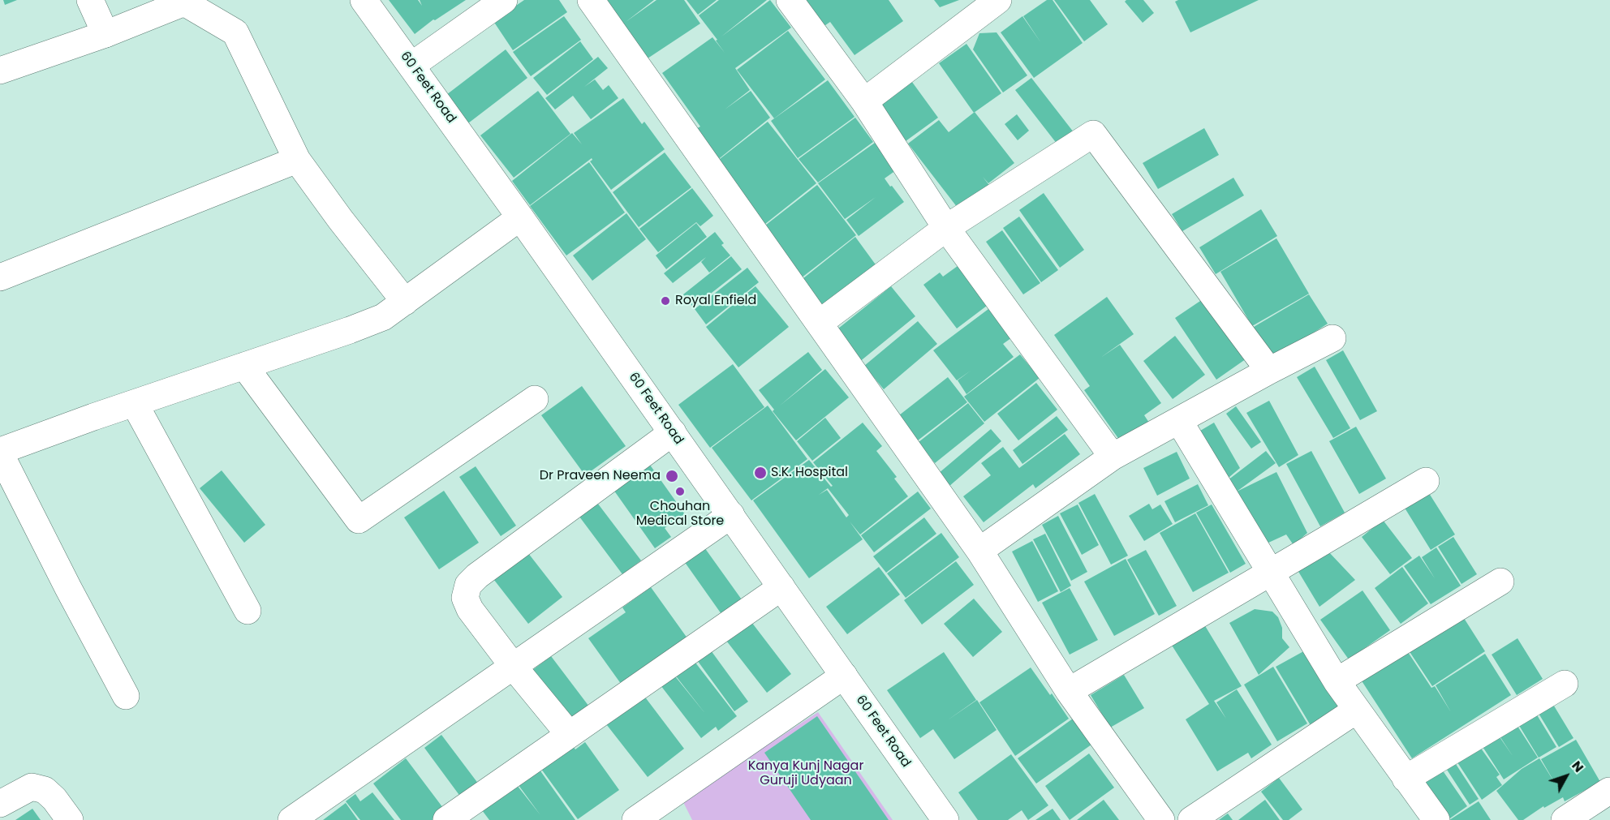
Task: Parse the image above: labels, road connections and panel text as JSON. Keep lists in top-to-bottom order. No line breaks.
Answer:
{"streets":{"street":["60 Feet Road"]},"parks":["Kanya Kunj Nagar Guruji Udyaan"],"places":["Royal Enfield","S.K. Hospital","Dr Praveen Neema","Chouhan Medical Store"],"north":"top right"}
